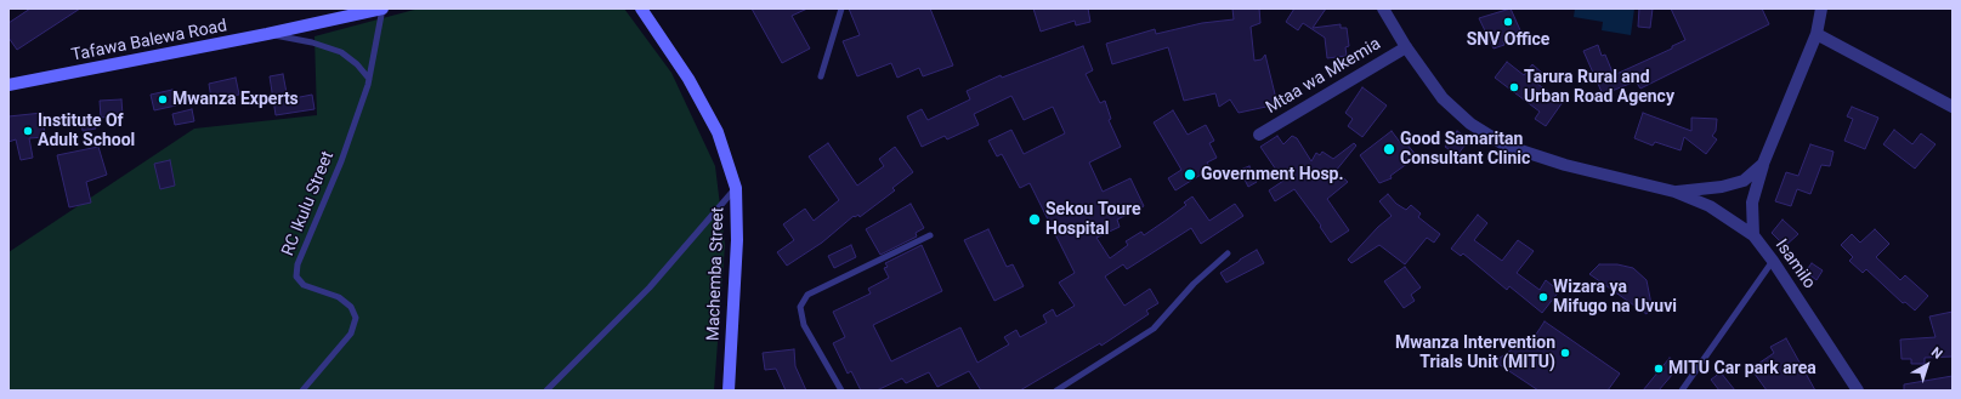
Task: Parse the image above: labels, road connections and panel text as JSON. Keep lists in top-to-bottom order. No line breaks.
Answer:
{"streets":{"main road":["Tafawa Balewa Road","Machemba Street"],"street":["Mtaa wa Mkemia","Isamilo"],"lane":["RC Ikulu Street"]},"crossings":[["Tafawa Balewa Road","RC Ikulu Street"]],"places":["SNV Office","Tarura Rural and Urban Road Agency","Mwanza Experts","Institute Of Adult School","Good Samaritan Consultant Clinic","Government Hosp.","Sekou Toure Hospital","Wizara ya Mifugo na Uvuvi","Mwanza Intervention Trials Unit (MITU)","MITU Car park area"],"north":"top right"}
